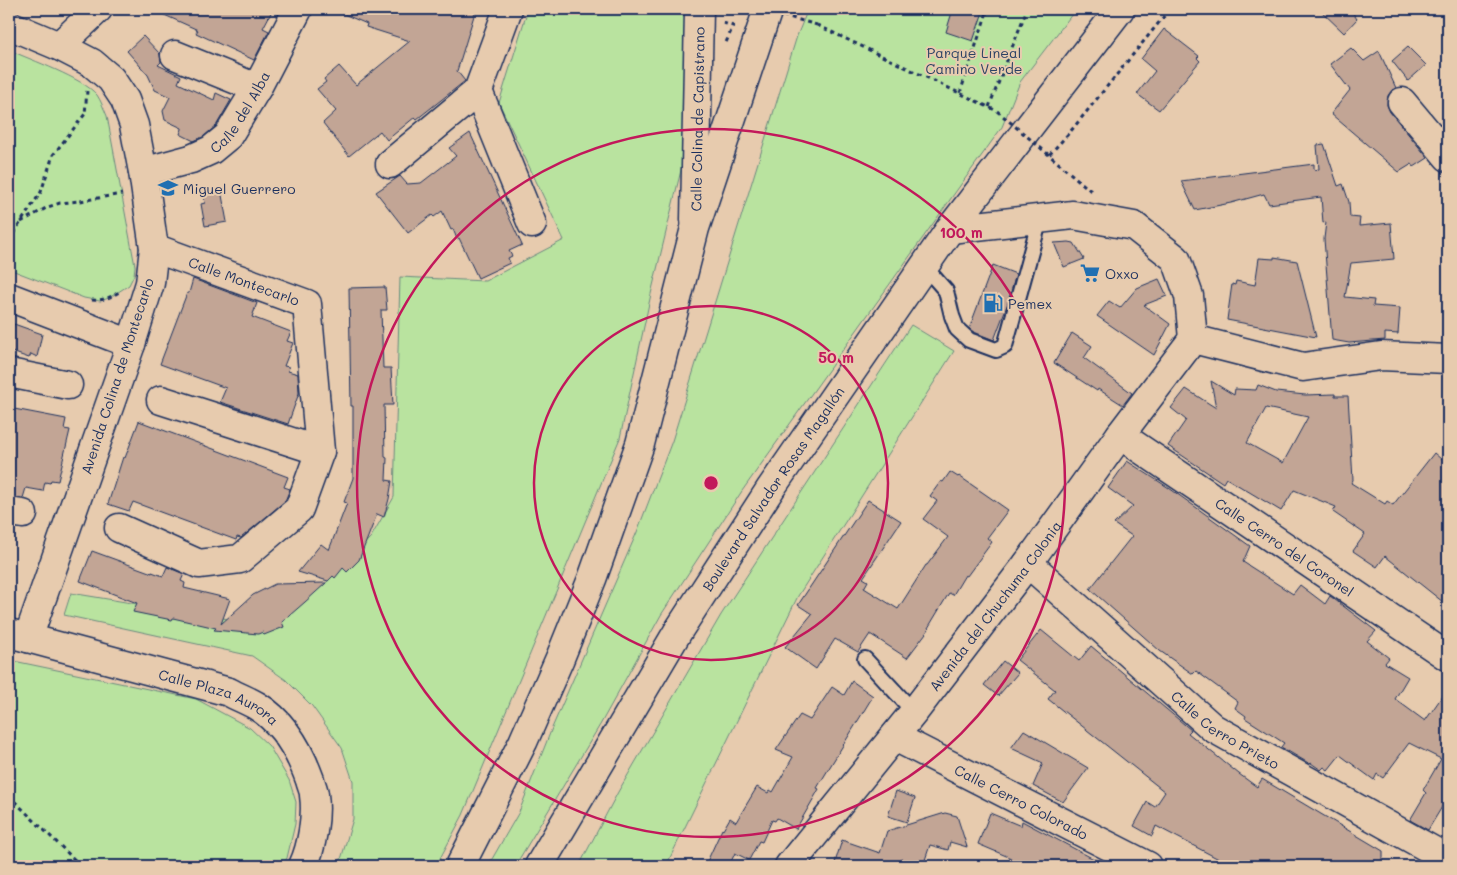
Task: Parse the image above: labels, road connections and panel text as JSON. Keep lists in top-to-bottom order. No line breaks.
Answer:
{"streets":{"main road":["Calle del Alba","Calle Colina de Capistrano","Calle Montecarlo","Avenida Colina de Montecarlo","Boulevard Salvador Rosas Magallón","Calle Cerro del Coronel","Avenida del Chuchuma Colonia","Calle Plaza Aurora","Calle Cerro Prieto","Calle Cerro Colorado"]},"crossings":[["Calle del Alba","Avenida Colina de Montecarlo"],["Calle Montecarlo","Avenida Colina de Montecarlo"],["Avenida Colina de Montecarlo","Calle Plaza Aurora"],["Calle Cerro del Coronel","Avenida del Chuchuma Colonia"],["Avenida del Chuchuma Colonia","Calle Cerro Prieto"],["Avenida del Chuchuma Colonia","Calle Cerro Colorado"]],"parks":["Parque Lineal Camino Verde"],"places":{"school or university":["Miguel Guerrero"],"supermarket":["Oxxo"],"fuel station":["Pemex"]},"rings":["100 m","50 m"]}
